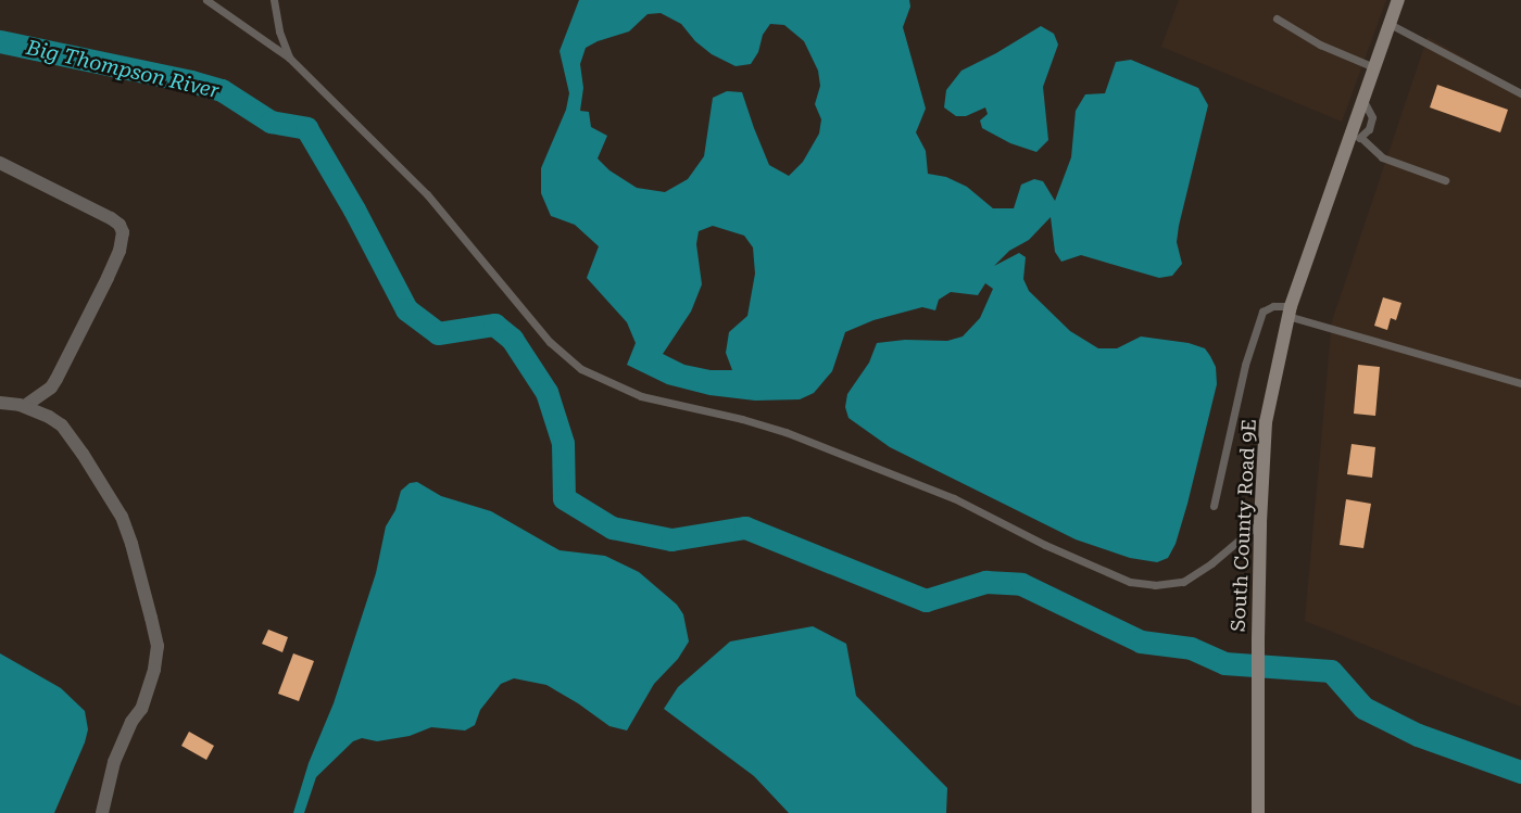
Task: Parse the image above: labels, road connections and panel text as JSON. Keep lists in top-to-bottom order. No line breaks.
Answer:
{"streets":{"street":["South County Road 9E"]},"water":["Big Thompson River"]}
